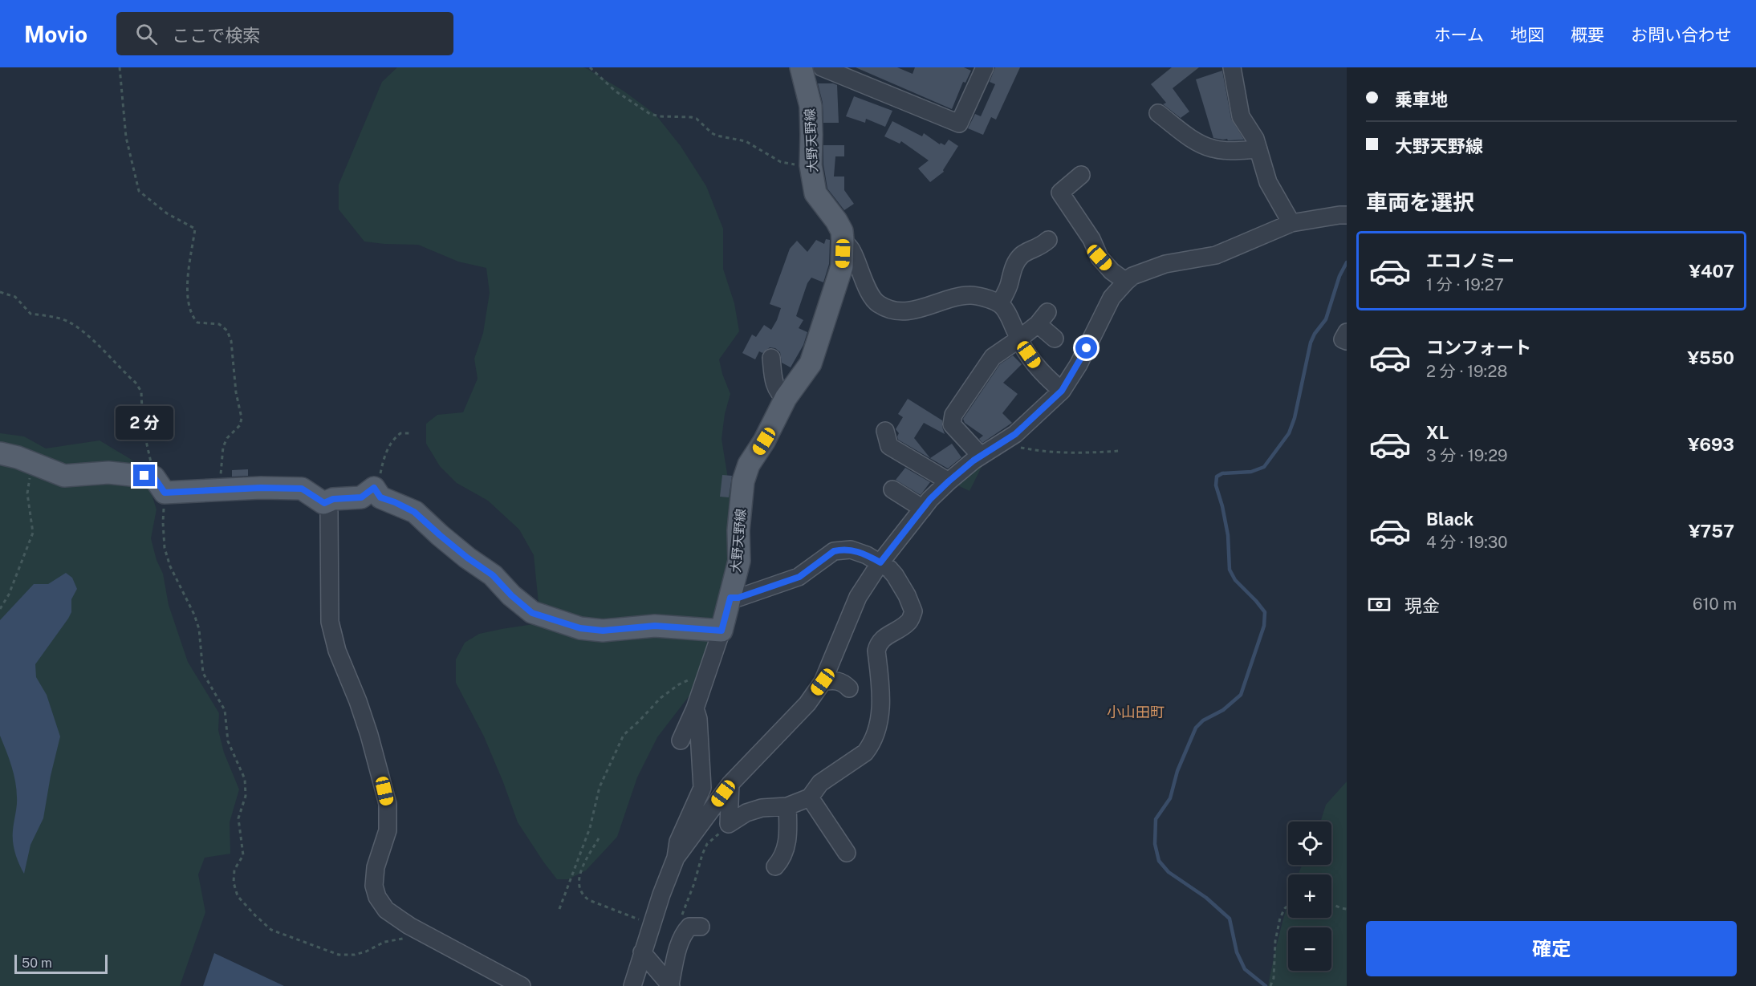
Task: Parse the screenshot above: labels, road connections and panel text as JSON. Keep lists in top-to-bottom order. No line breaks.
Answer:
{"streets":{"main road":["大野天野線"]},"districts":["小山田町"],"scale_bar":"50 m","page":{"header":"Movio","search":"ここで検索","nav":["ホーム","地図","概要","お問い合わせ"],"banner":["乗車地","大野天野線"],"heading":"車両を選択","list":[{"name":"エコノミー","note":"1 分 · 19:27","value":"¥407"},{"name":"コンフォート","note":"2 分 · 19:28","value":"¥550"},{"name":"XL","note":"3 分 · 19:29","value":"¥693"},{"name":"Black","note":"4 分 · 19:30","value":"¥757"}],"bubble":"2 分","pay":["現金","610 m"],"map_buttons":["+","−"],"buttons":"確定","scale":"50 m"}}
